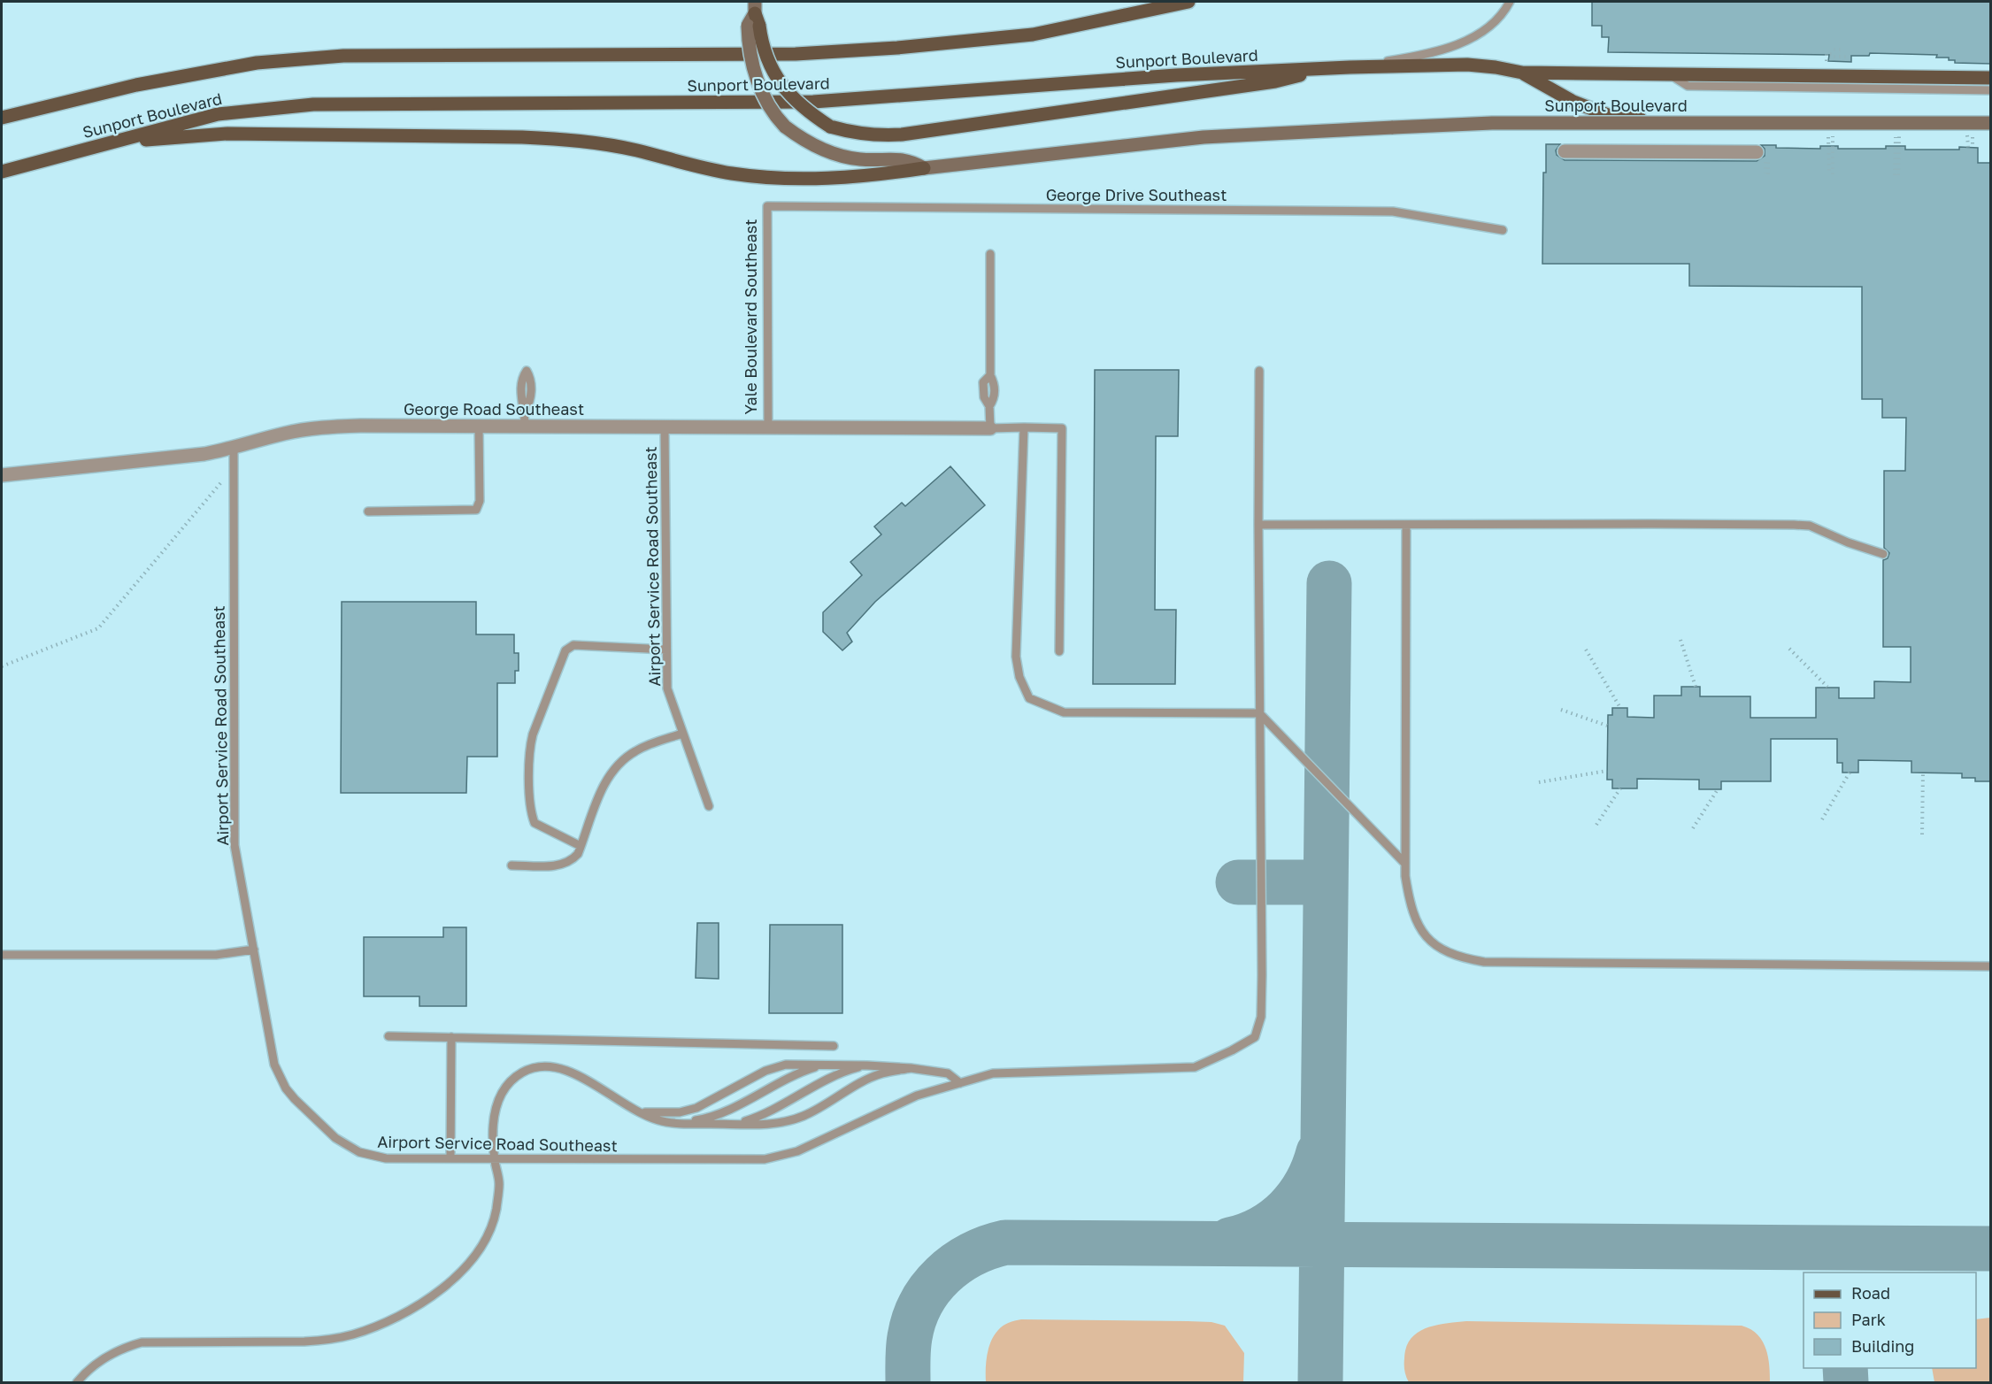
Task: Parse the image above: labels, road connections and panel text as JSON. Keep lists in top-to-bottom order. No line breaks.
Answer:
{"streets":{"main road":["Sunport Boulevard"],"street":["George Road Southeast"],"lane":["George Drive Southeast","Yale Boulevard Southeast","Airport Service Road Southeast"]},"crossings":[["George Drive Southeast","Yale Boulevard Southeast"],["Yale Boulevard Southeast","George Road Southeast"],["George Road Southeast","Airport Service Road Southeast"]],"legend":["Road","Park","Building"]}
